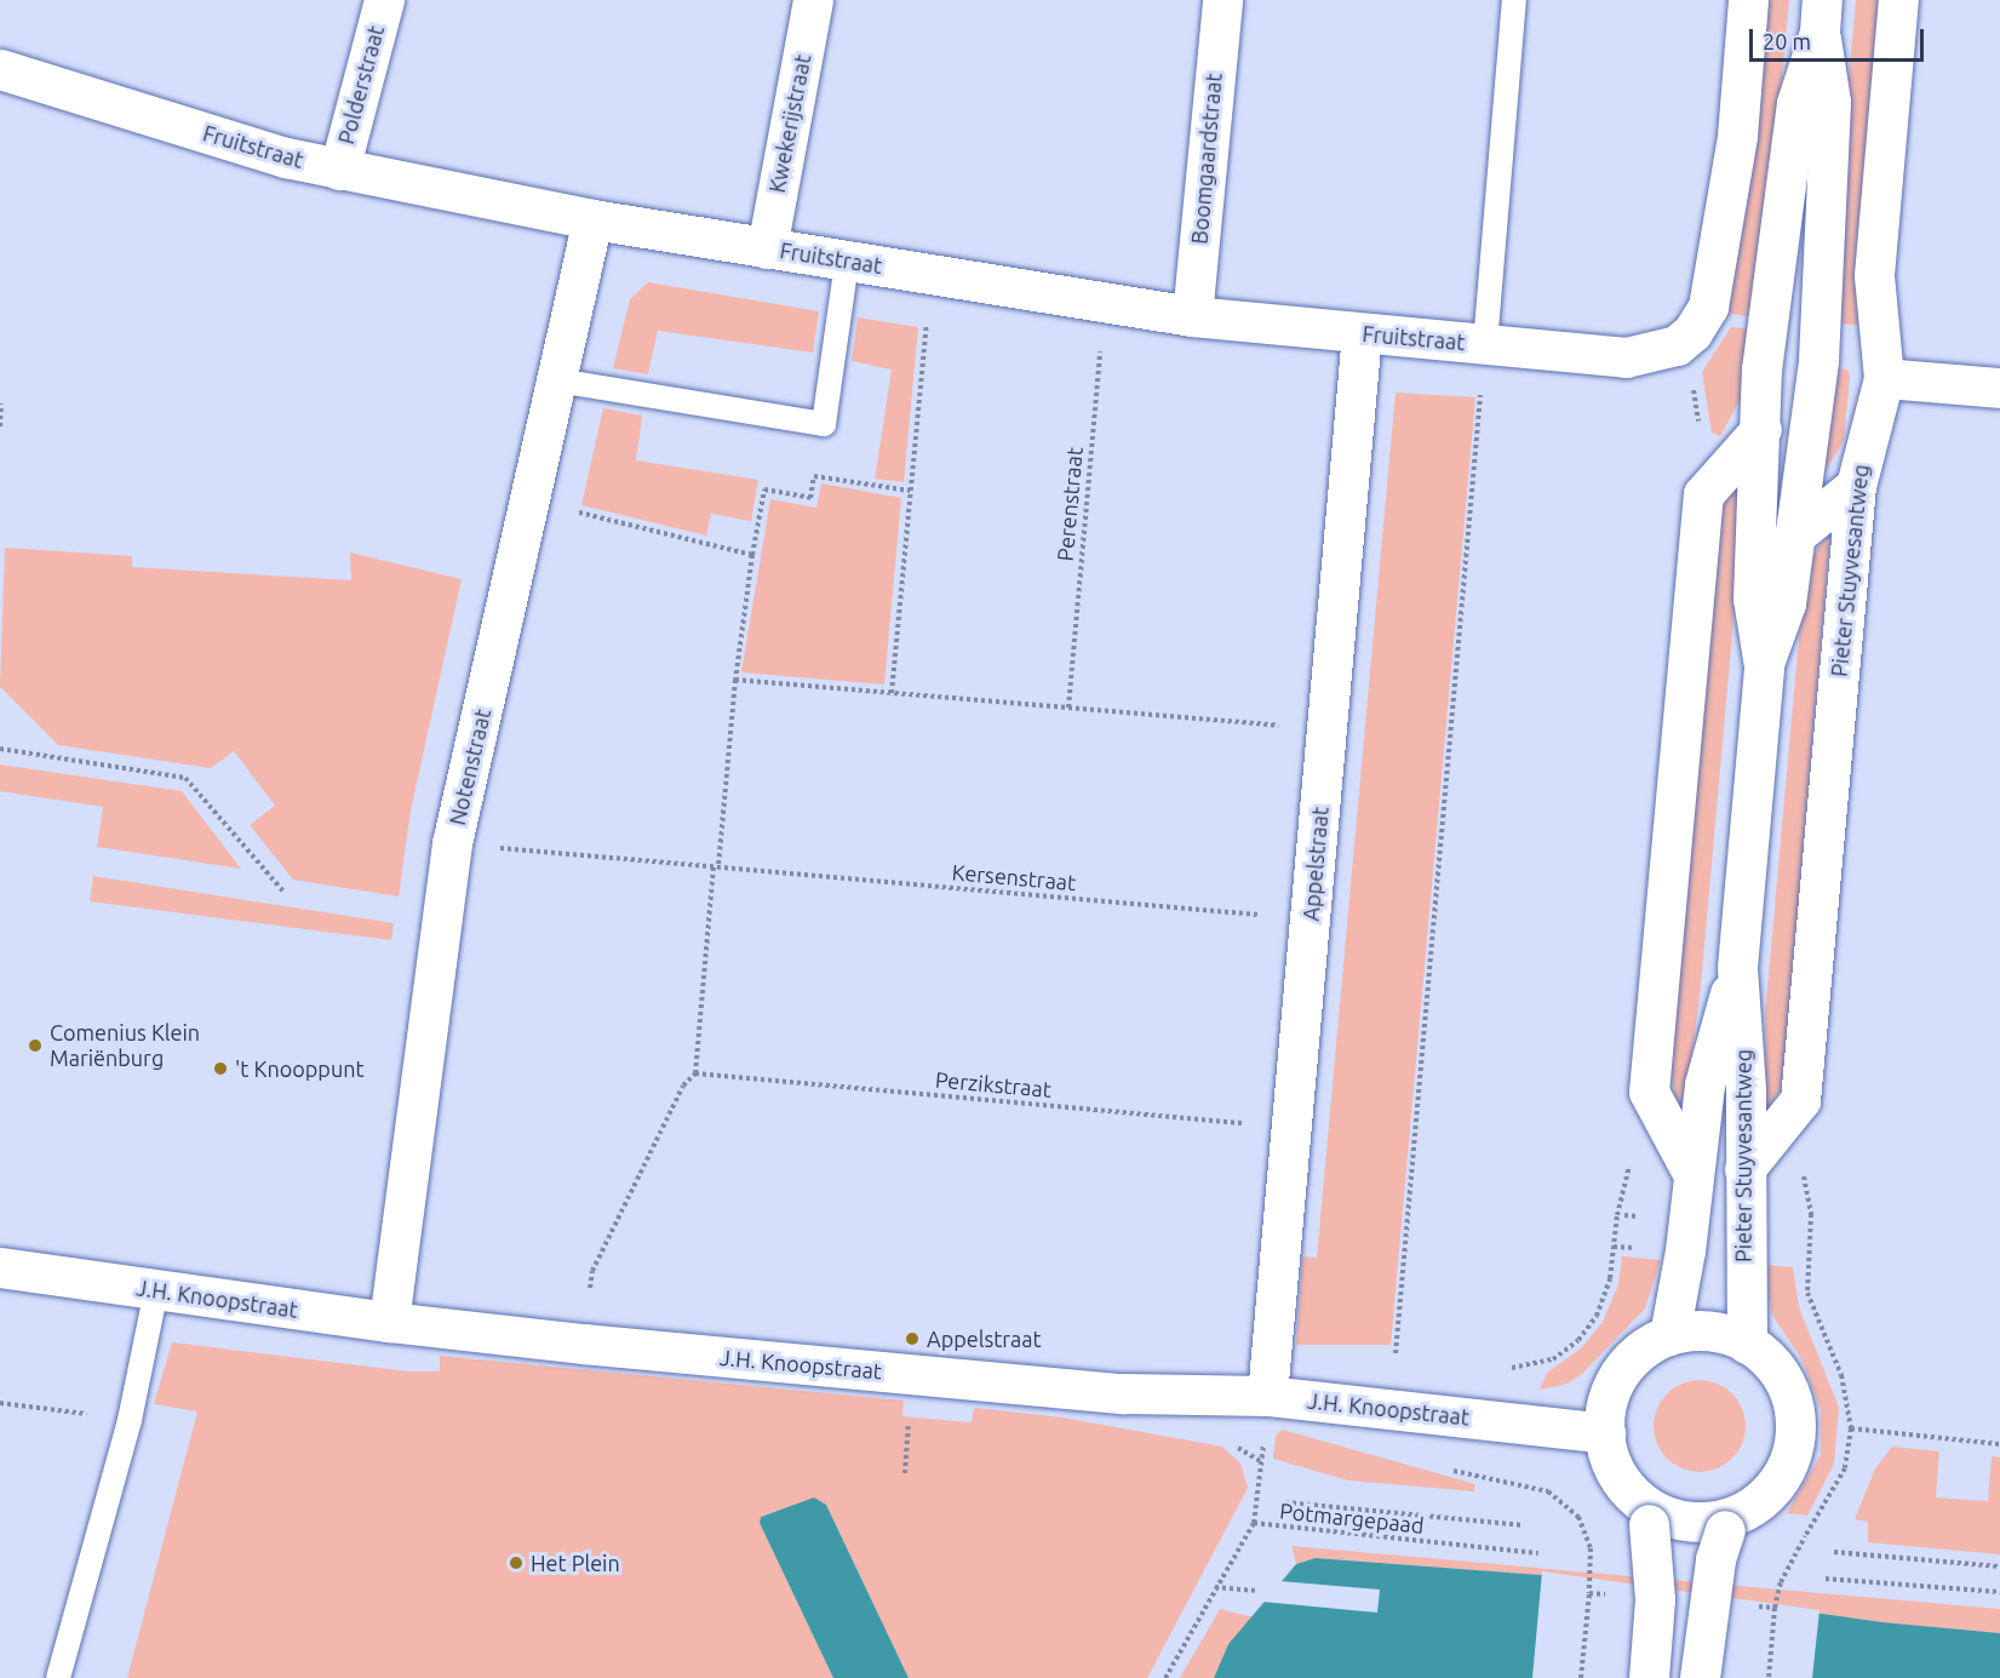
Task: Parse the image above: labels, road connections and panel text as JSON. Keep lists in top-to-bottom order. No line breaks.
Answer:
{"streets":{"street":["Polderstraat","Kwekerijstraat","Fruitstraat","Boomgaardstraat","Pieter Stuyvesantweg","Notenstraat","Appelstraat","J.H. Knoopstraat"],"path":["Perenstraat","Kersenstraat","Perzikstraat","Potmargepaad"]},"crossings":[["Polderstraat","Fruitstraat"],["Kwekerijstraat","Fruitstraat"],["Fruitstraat","Boomgaardstraat"],["Fruitstraat","Perenstraat"],["Fruitstraat","Notenstraat"],["Fruitstraat","Appelstraat"],["Pieter Stuyvesantweg","J.H. Knoopstraat"],["Notenstraat","Kersenstraat"],["Notenstraat","J.H. Knoopstraat"],["Appelstraat","Kersenstraat"],["Appelstraat","Perzikstraat"],["Appelstraat","J.H. Knoopstraat"]],"places":["Comenius Klein Mariënburg","'t Knooppunt","Appelstraat","Het Plein"],"scale_bar":"20 m"}
